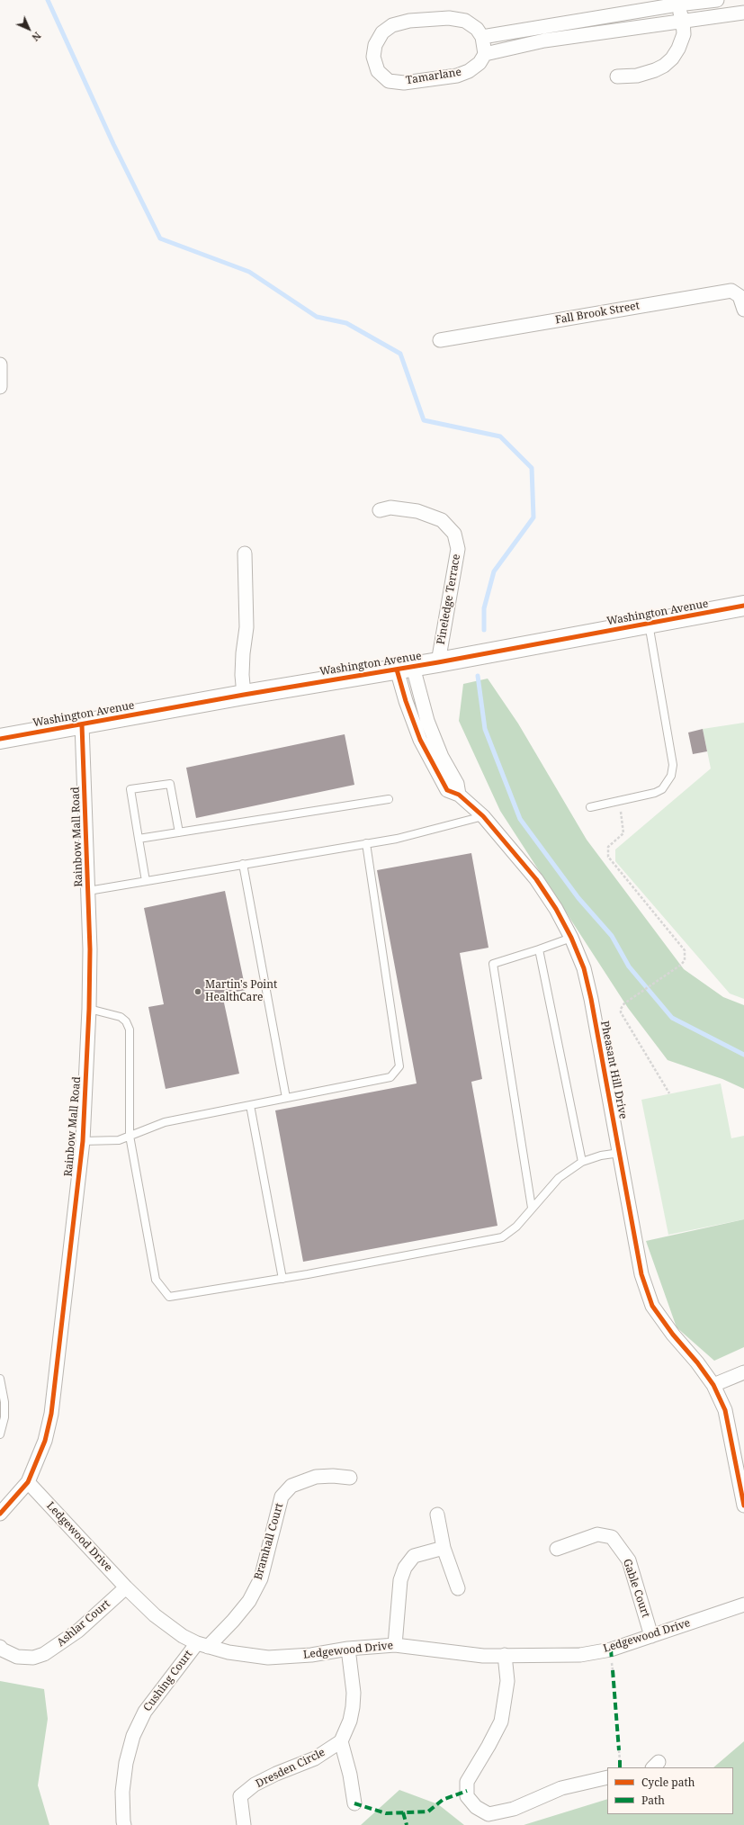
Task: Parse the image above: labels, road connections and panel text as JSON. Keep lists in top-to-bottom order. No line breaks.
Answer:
{"streets":{"main road":["Washington Avenue"],"street":["Tamarlane","Fall Brook Street","Pineledge Terrace","Rainbow Mall Road","Pheasant Hill Drive","Ledgewood Drive","Bramhall Court","Gable Court","Ashlar Court","Cushing Court","Dresden Circle"]},"crossings":[["Pineledge Terrace","Washington Avenue"],["Washington Avenue","Rainbow Mall Road"],["Washington Avenue","Pheasant Hill Drive"],["Rainbow Mall Road","Ledgewood Drive"],["Ledgewood Drive","Bramhall Court"],["Ledgewood Drive","Gable Court"],["Ledgewood Drive","Ashlar Court"],["Ledgewood Drive","Cushing Court"],["Bramhall Court","Cushing Court"]],"places":["Martin's Point HealthCare"],"legend":["Cycle path","Path"],"north":"bottom right"}
